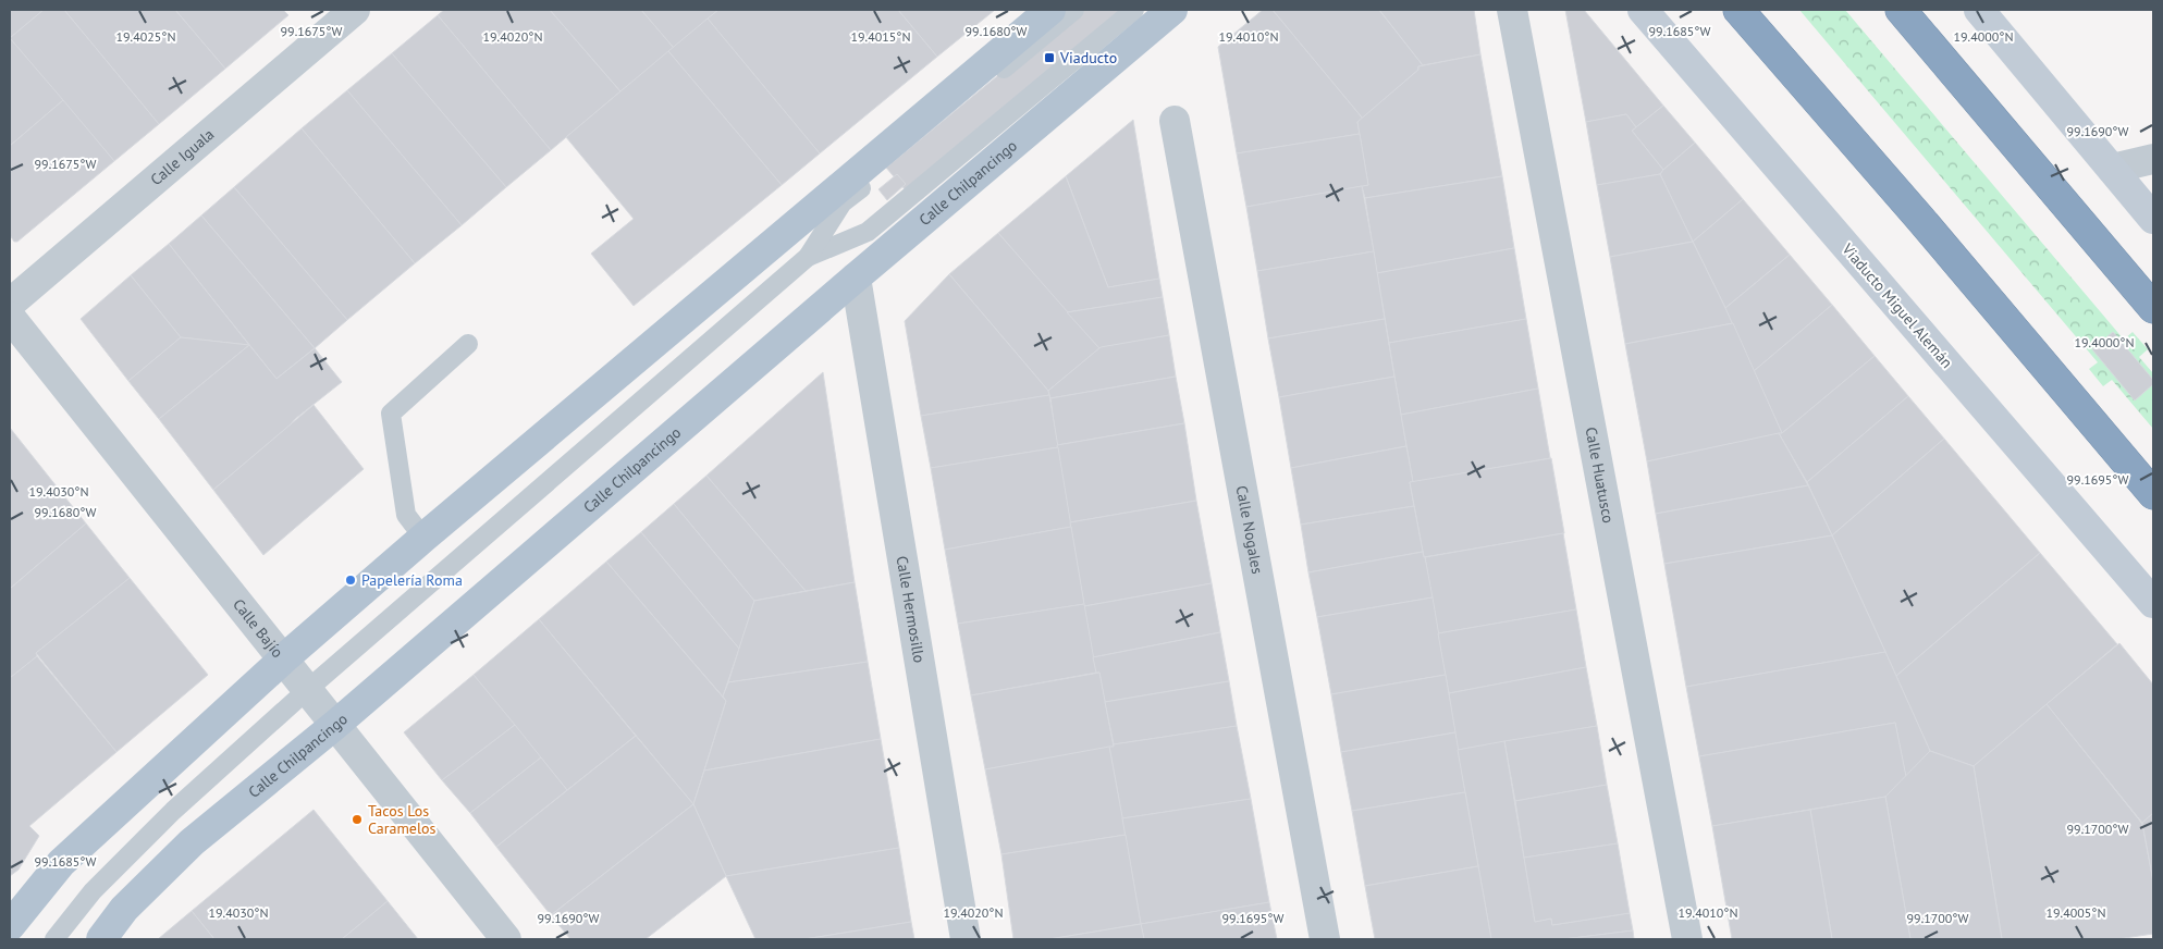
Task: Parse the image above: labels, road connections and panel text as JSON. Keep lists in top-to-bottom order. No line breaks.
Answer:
{"streets":{"main road":["Calle Chilpancingo","Viaducto Miguel Alemán"],"street":["Calle Iguala","Calle Huatusco","Calle Nogales","Calle Hermosillo","Calle Bajío"]},"crossings":[["Calle Chilpancingo","Calle Hermosillo"],["Calle Chilpancingo","Calle Bajío"]],"places":{"transit":["Viaducto"],"other":["Papelería Roma","Tacos Los Caramelos"]},"coordinates":["99.1680°W","99.1685°W","99.1675°W","19.4025°N","19.4020°N","19.4015°N","19.4010°N","19.4000°N","99.1690°W","99.1695°W","19.4030°N","99.1700°W","19.4005°N"]}
